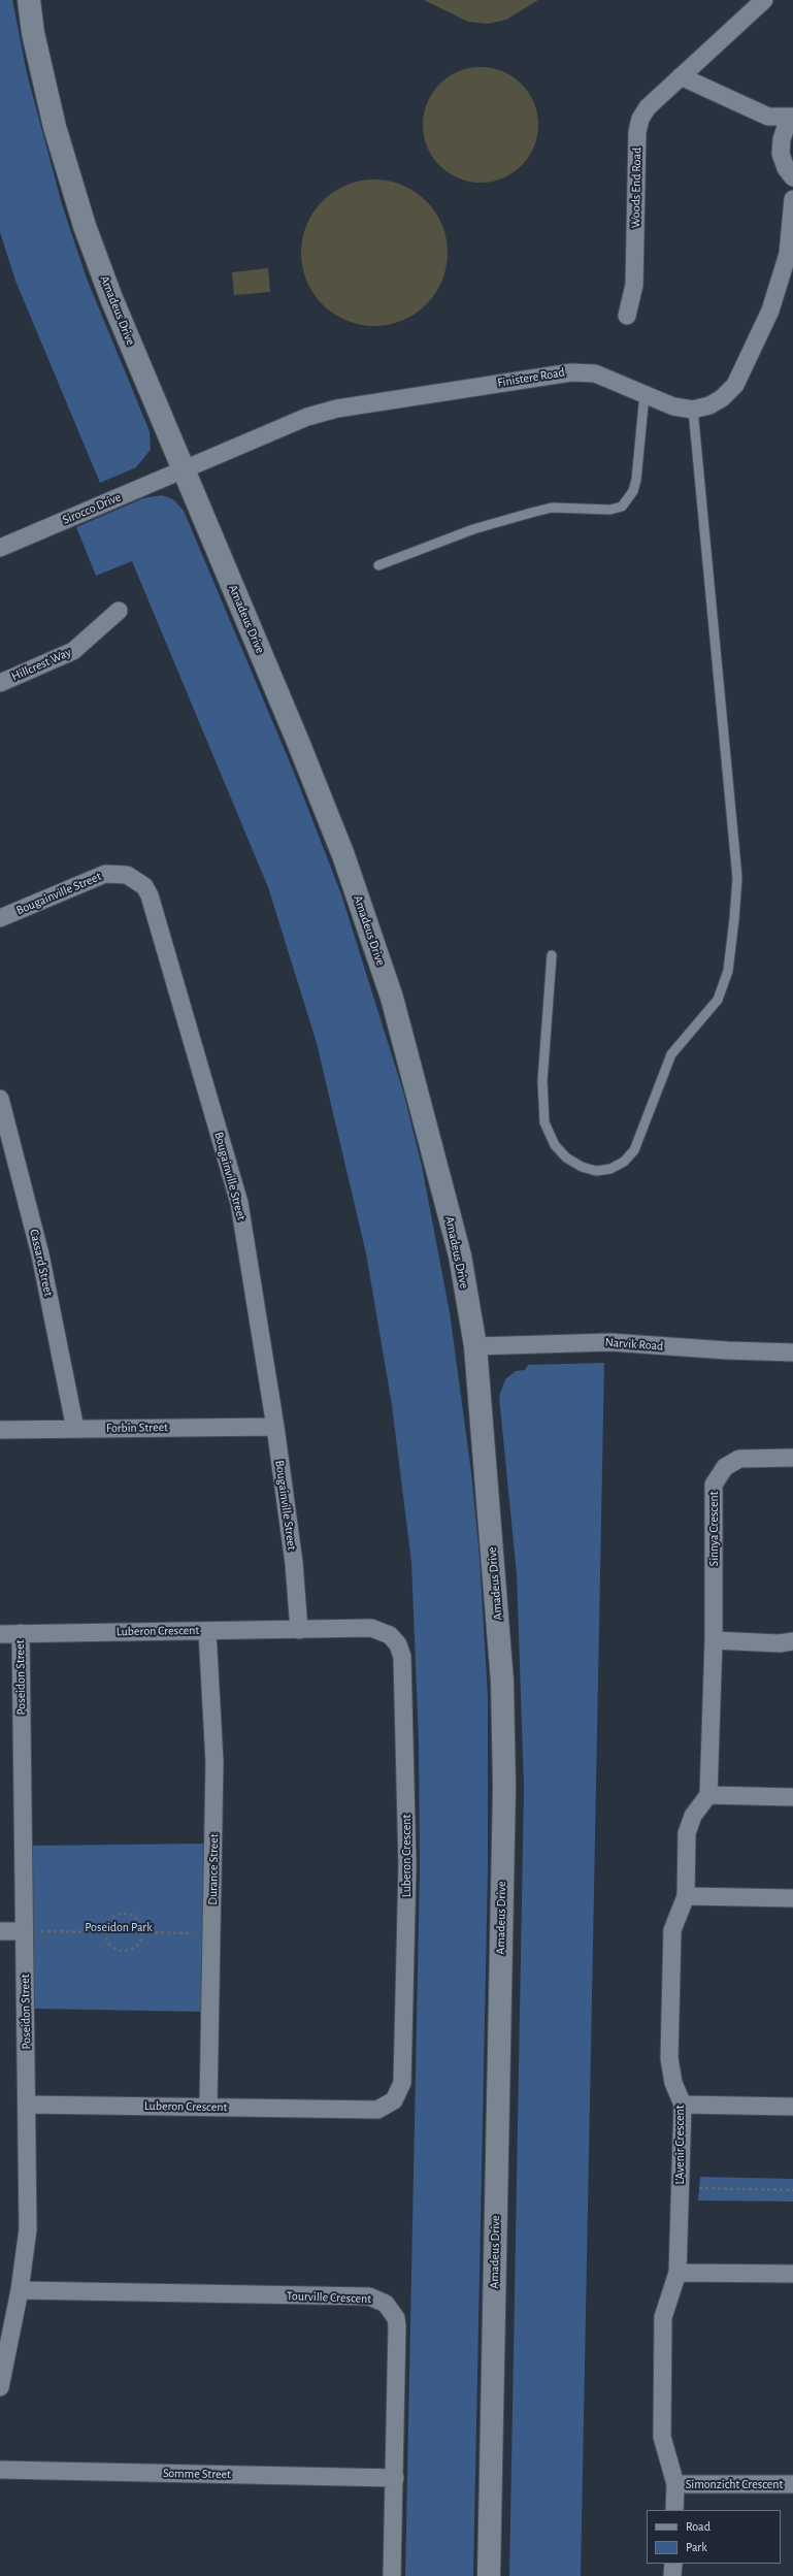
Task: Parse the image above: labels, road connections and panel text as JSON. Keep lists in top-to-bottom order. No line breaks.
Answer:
{"streets":{"street":["Woods End Road","Amadeus Drive","Finistere Road","Sirocco Drive","Hillcrest Way","Bougainville Street","Cassard Street","Narvik Road","Forbin Street","Sinnya Crescent","Luberon Crescent","Poseidon Street","Durance Street","L'Avenir Crescent","Tourville Crescent","Somme Street","Simonzicht Crescent"]},"crossings":[["Amadeus Drive","Finistere Road"],["Amadeus Drive","Sirocco Drive"],["Amadeus Drive","Narvik Road"],["Finistere Road","Sirocco Drive"],["Bougainville Street","Forbin Street"],["Bougainville Street","Luberon Crescent"],["Cassard Street","Forbin Street"],["Sinnya Crescent","L'Avenir Crescent"],["Luberon Crescent","Poseidon Street"],["Luberon Crescent","Durance Street"],["Poseidon Street","Tourville Crescent"],["L'Avenir Crescent","Simonzicht Crescent"],["Tourville Crescent","Somme Street"]],"parks":["Poseidon Park"],"legend":["Road","Park"]}
